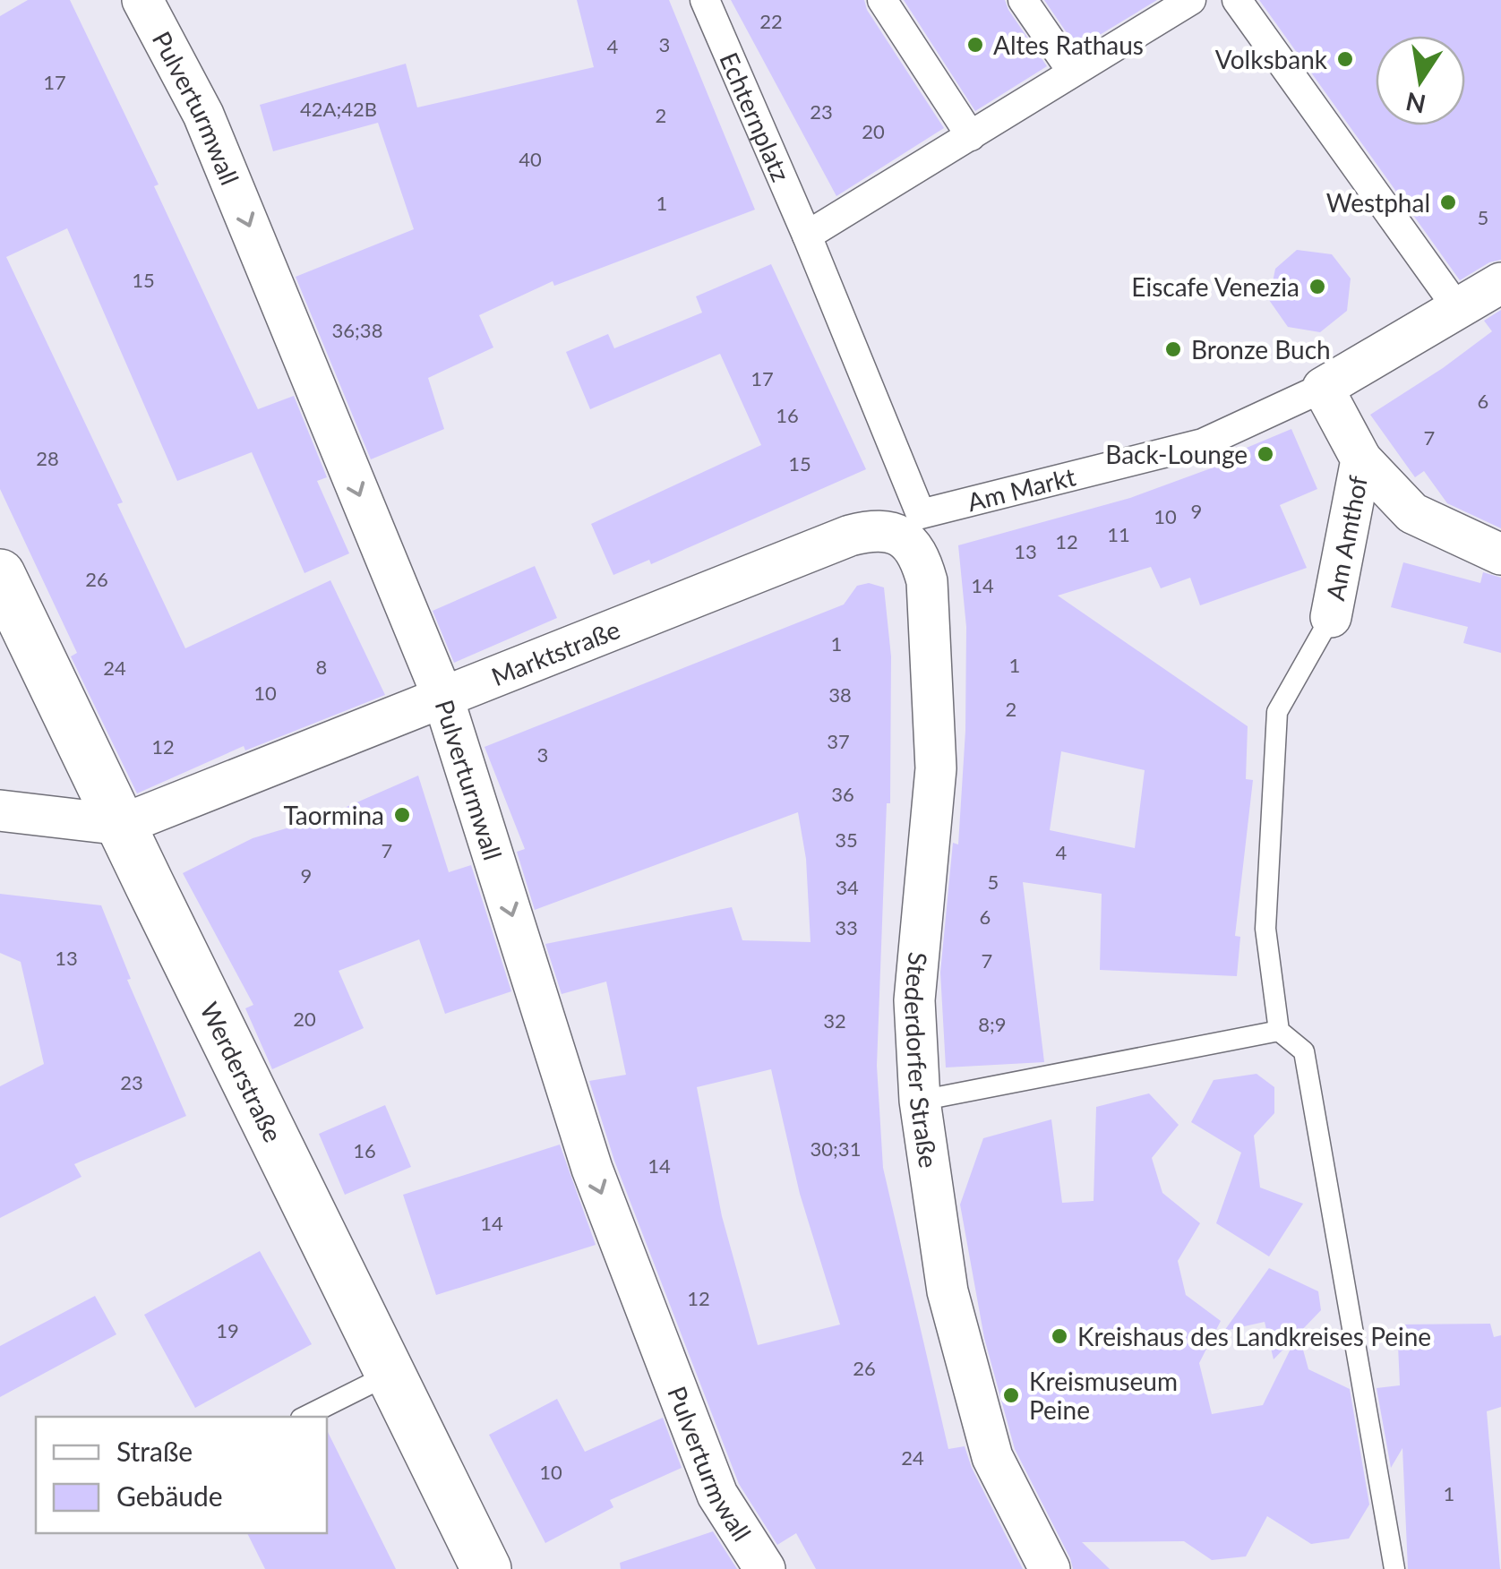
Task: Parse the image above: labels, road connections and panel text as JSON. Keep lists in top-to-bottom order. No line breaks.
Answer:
{"streets":{"street":["Pulverturmwall","Echternplatz","Am Markt","Am Amthof","Marktstraße","Stederdorfer Straße","Werderstraße"]},"crossings":[["Pulverturmwall","Marktstraße"],["Echternplatz","Am Markt"],["Am Markt","Am Amthof"],["Marktstraße","Stederdorfer Straße"],["Marktstraße","Werderstraße"]],"one_way":["Pulverturmwall"],"places":["Altes Rathaus","Volksbank","Westphal","Eiscafe Venezia","Bronze Buch","Back-Lounge","Taormina","Kreishaus des Landkreises Peine","Kreismuseum Peine"],"house_numbers":["22","3","4","17","42A;42B","23","2","20","40","1","5","15","36;38","17","6","16","7","28","15","9","10","11","12","13","26","14","1","1","8","24","10","38","2","37","12","3","36","35","7","4","9","5","34","6","33","13","7","20","32","8;9","23","30;31","16","14","14","12","19","26","24","10","1"],"legend":["Straße","Gebäude"],"north":"bottom"}
